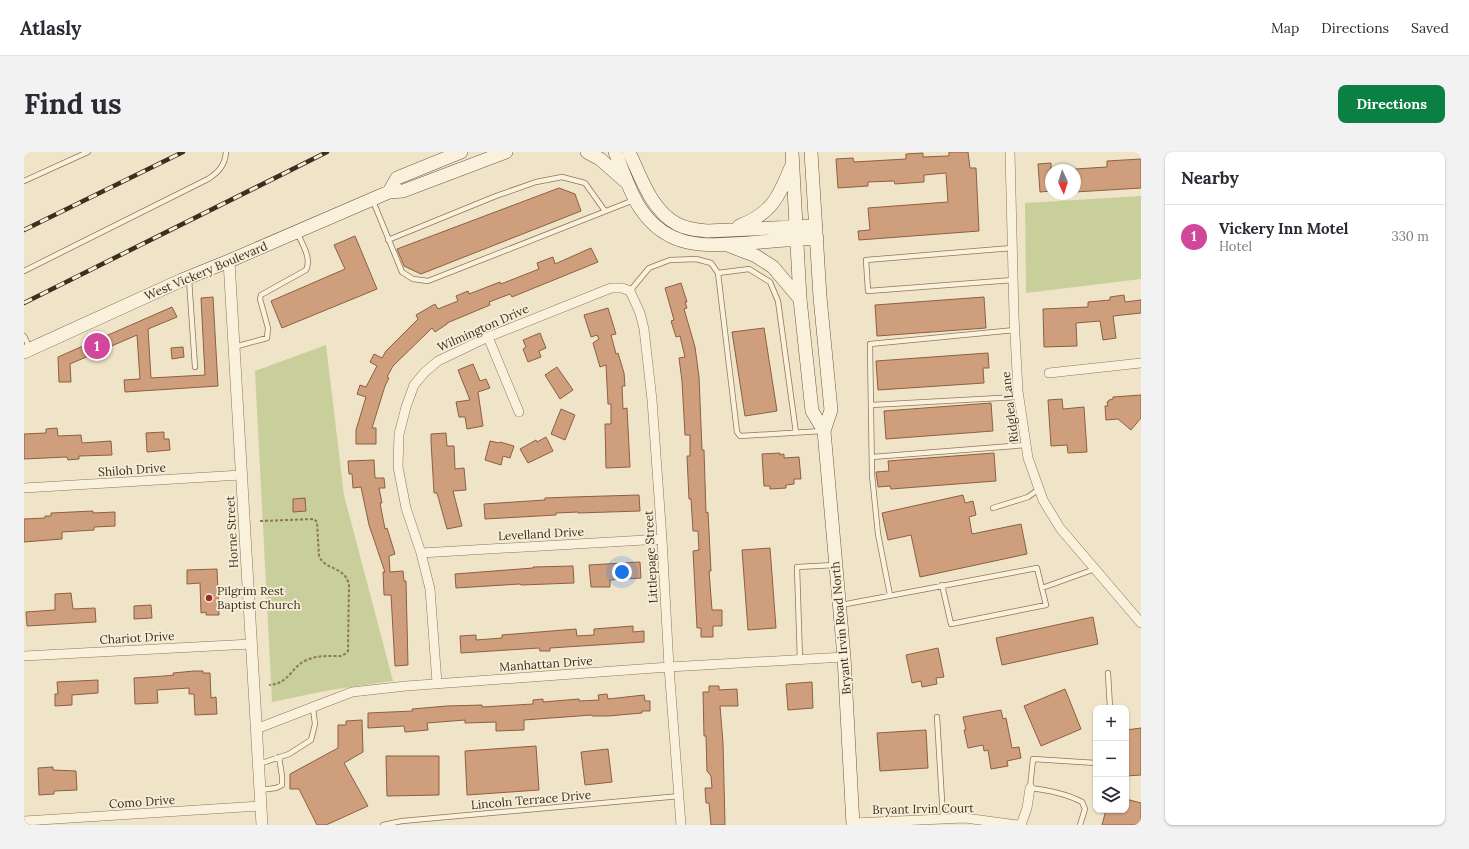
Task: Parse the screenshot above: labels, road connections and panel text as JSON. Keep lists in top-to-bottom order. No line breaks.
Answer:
{"streets":{"main road":["West Vickery Boulevard","Bryant Irvin Road North"],"street":["Wilmington Drive","Ridglea Lane","Shiloh Drive","Horne Street","Levelland Drive","Littlepage Street","Chariot Drive","Manhattan Drive","Como Drive","Bryant Irvin Court"],"lane":["Lincoln Terrace Drive"]},"crossings":[["West Vickery Boulevard","Horne Street"],["Wilmington Drive","Levelland Drive"],["Wilmington Drive","Littlepage Street"],["Wilmington Drive","Manhattan Drive"],["Shiloh Drive","Horne Street"],["Horne Street","Chariot Drive"],["Horne Street","Manhattan Drive"],["Horne Street","Como Drive"],["Levelland Drive","Littlepage Street"],["Littlepage Street","Manhattan Drive"],["Littlepage Street","Lincoln Terrace Drive"],["Bryant Irvin Road North","Manhattan Drive"],["Bryant Irvin Road North","Bryant Irvin Court"]],"places":["Pilgrim Rest Baptist Church"],"north":"bottom","page":{"header":"Atlasly","nav":["Map","Directions","Saved"],"buttons":"Directions","title":"Find us","heading":"Nearby","list":[{"mark":"1","name":"Vickery Inn Motel","note":"Hotel","value":"330 m"}],"pins":"1","map_buttons":["+","−"]}}
